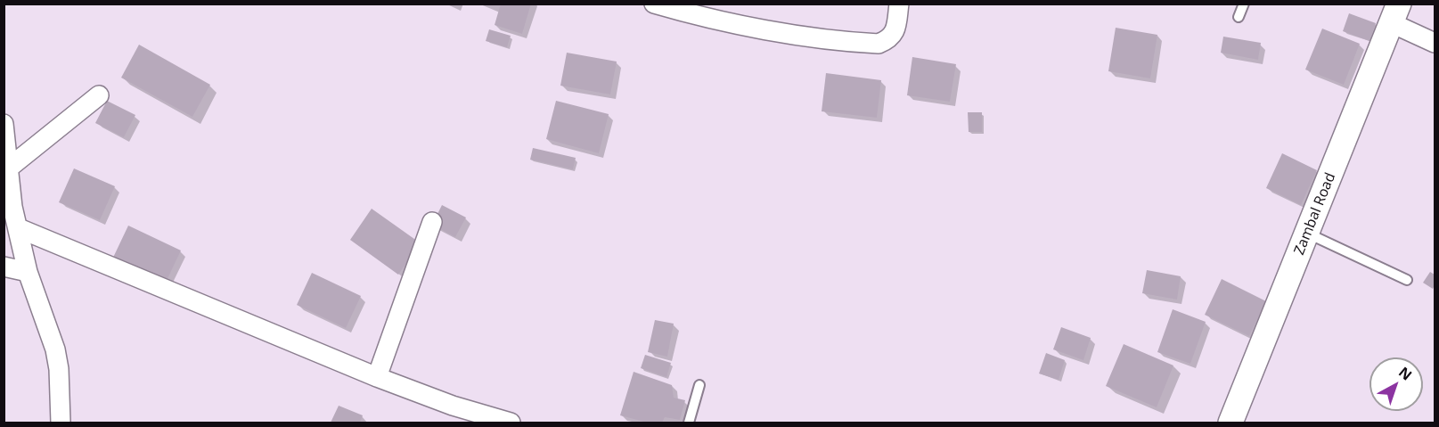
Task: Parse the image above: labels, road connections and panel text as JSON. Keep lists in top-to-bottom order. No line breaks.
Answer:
{"streets":{"street":["Zambal Road"]},"north":"top right"}
